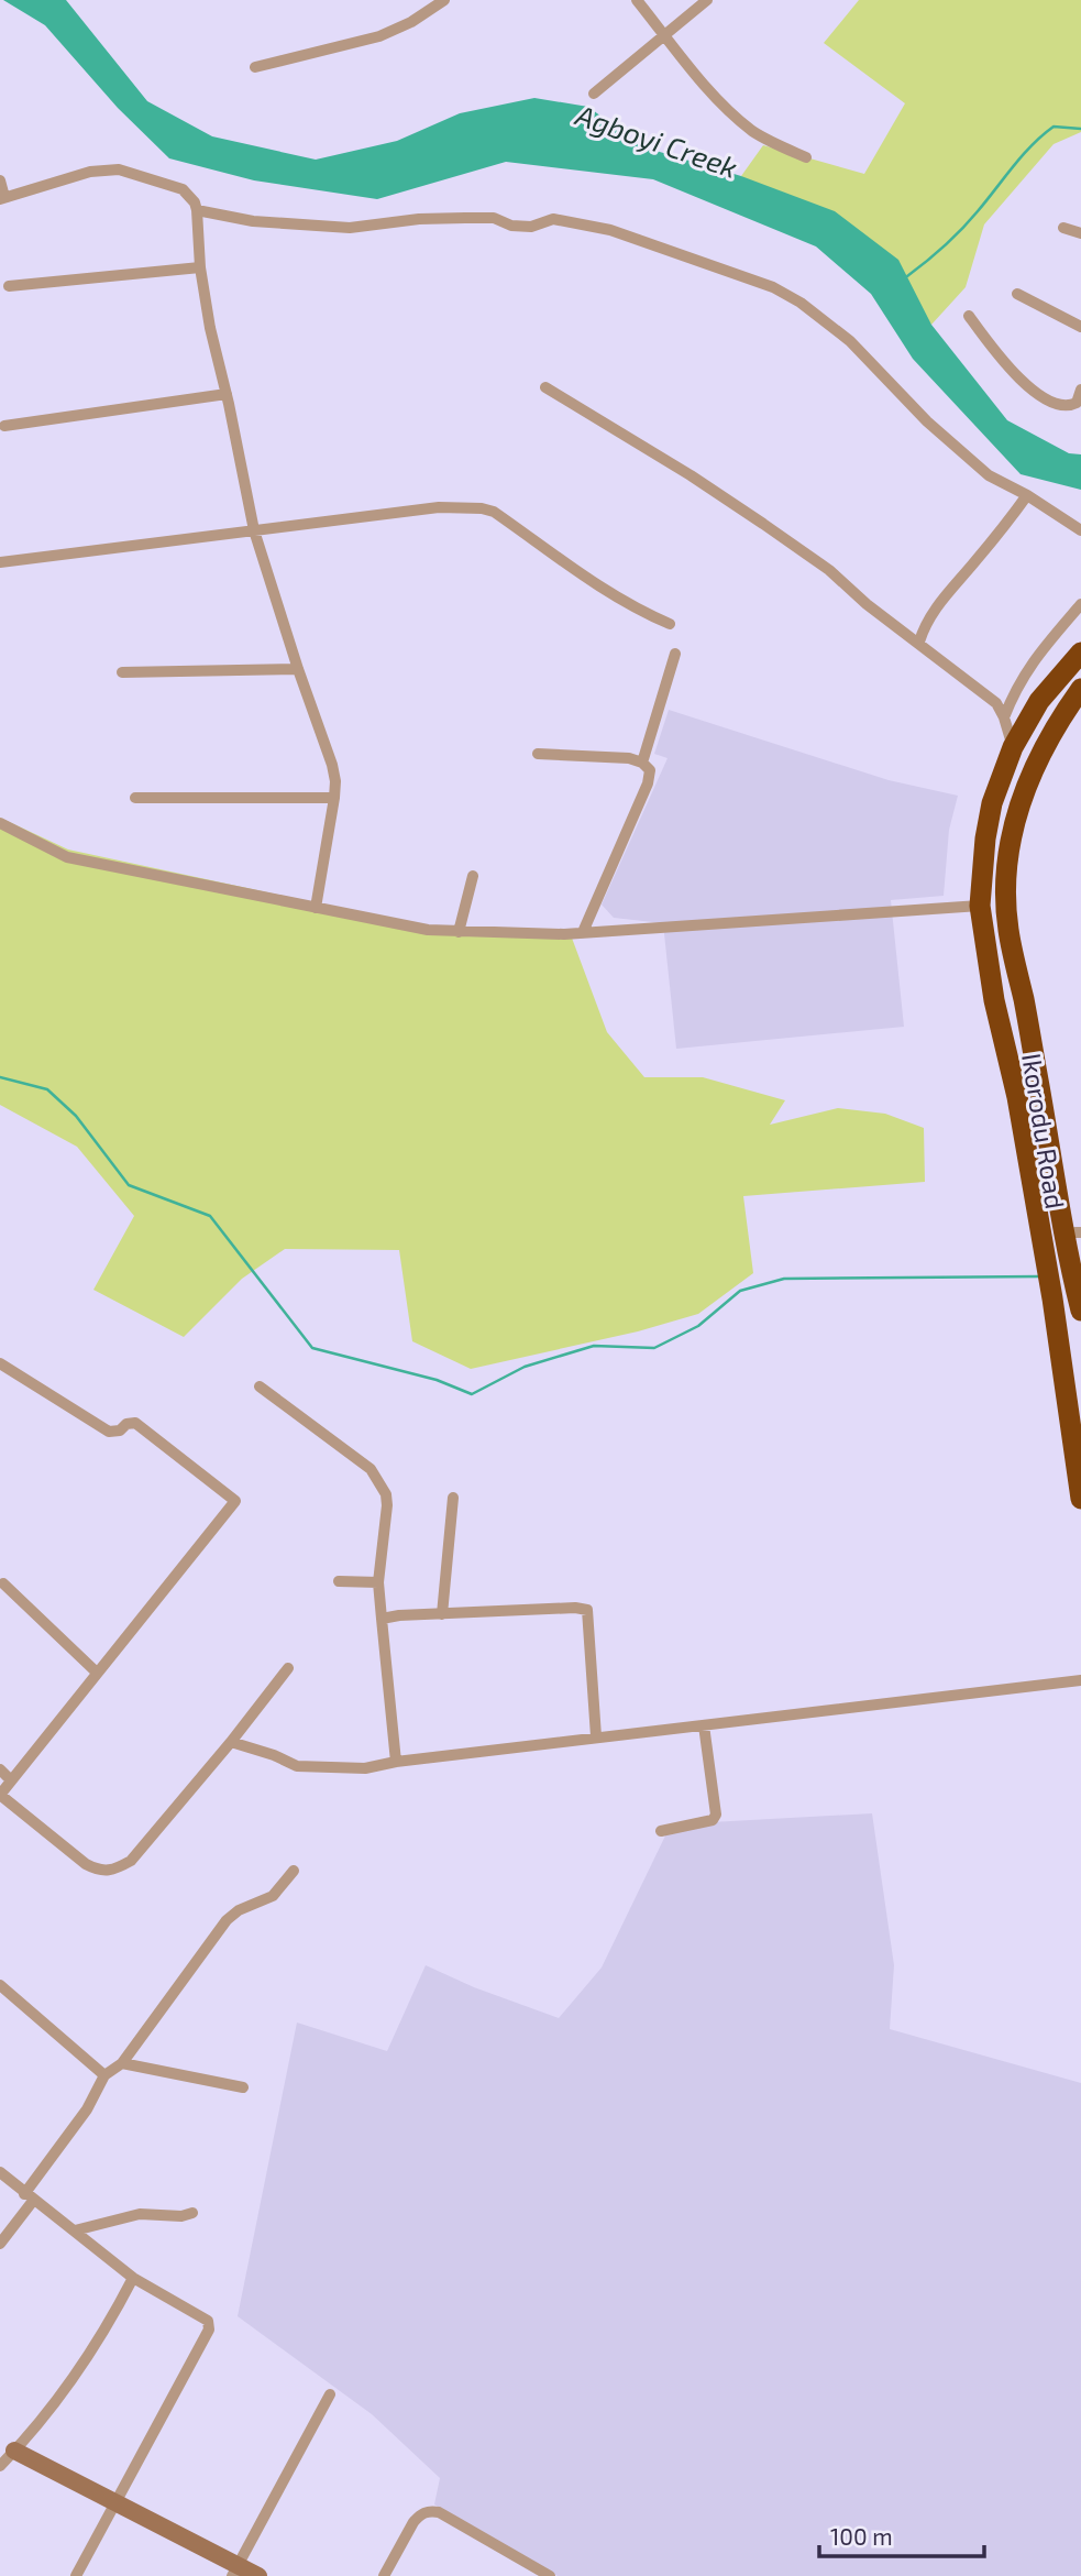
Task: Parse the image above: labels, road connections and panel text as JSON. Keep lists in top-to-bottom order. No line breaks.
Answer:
{"streets":{"highway":["Ikorodu Road"]},"water":["Agboyi Creek"],"scale_bar":"100 m"}
